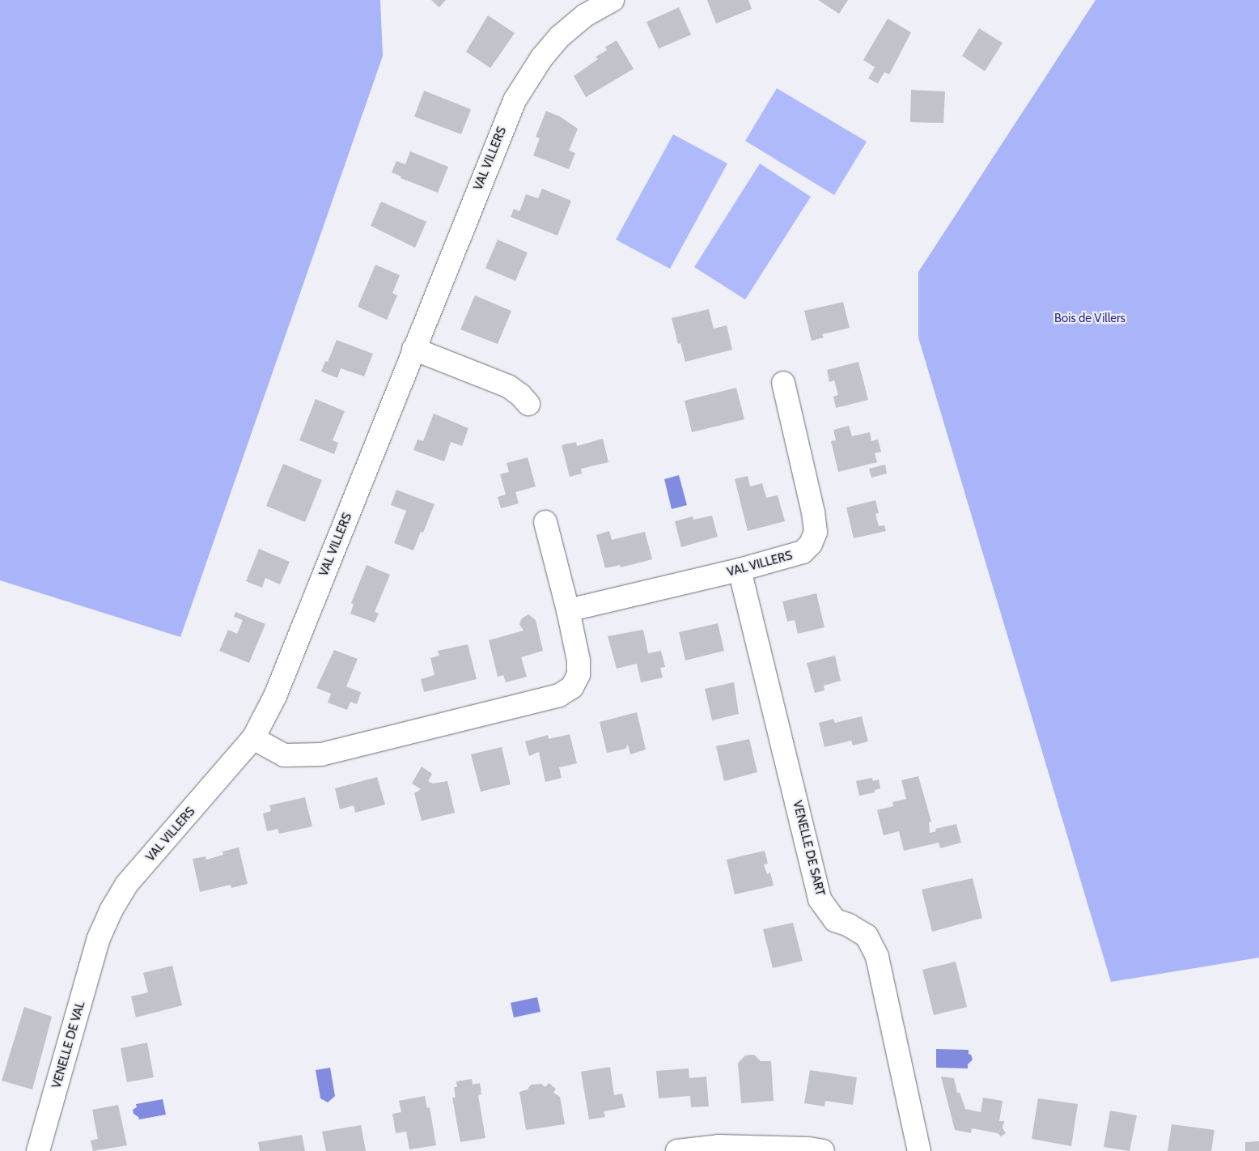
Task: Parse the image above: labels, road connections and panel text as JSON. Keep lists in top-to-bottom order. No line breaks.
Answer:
{"streets":{"street":["VAL VILLERS","VENELLE DE SART","VENELLE DE VAL"]},"crossings":[["VAL VILLERS","VENELLE DE SART"],["VAL VILLERS","VENELLE DE VAL"]],"parks":["Bois de Villers"]}
